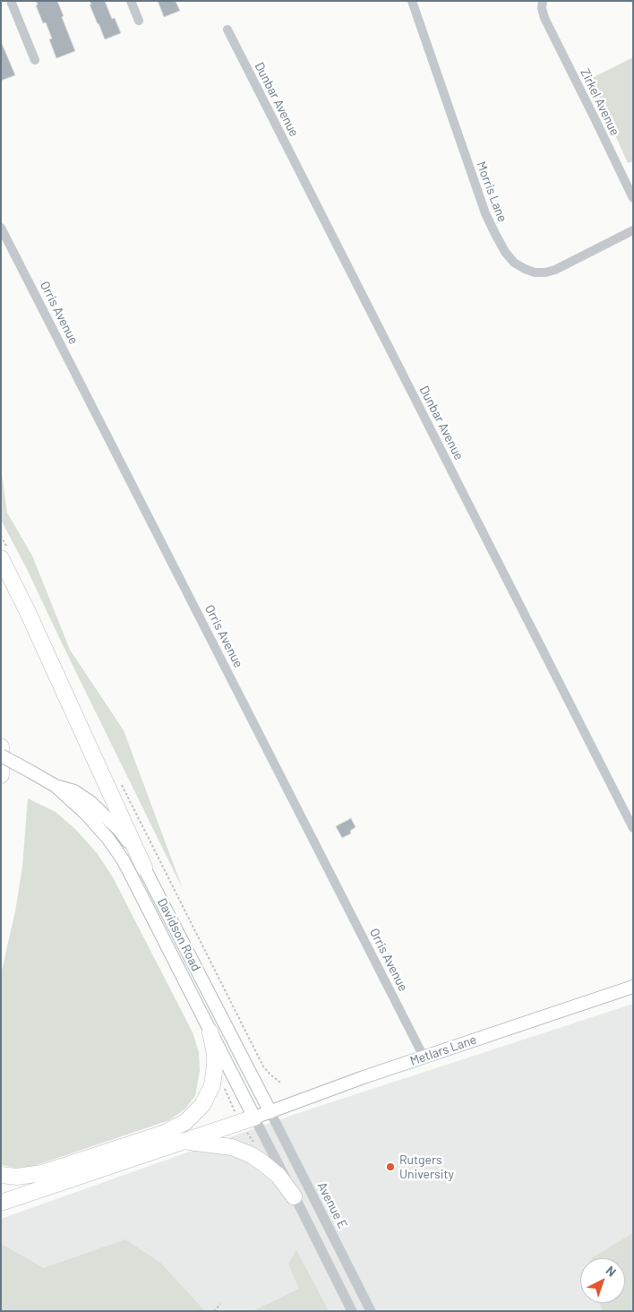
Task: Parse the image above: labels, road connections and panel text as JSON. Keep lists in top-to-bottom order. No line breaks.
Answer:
{"streets":{"main road":["Davidson Road","Metlars Lane"],"street":["Dunbar Avenue","Zirkel Avenue","Morris Lane","Orris Avenue","Avenue E"]},"crossings":[["Orris Avenue","Metlars Lane"],["Davidson Road","Metlars Lane"],["Davidson Road","Avenue E"],["Metlars Lane","Avenue E"]],"places":["Rutgers University"],"north":"top right"}
